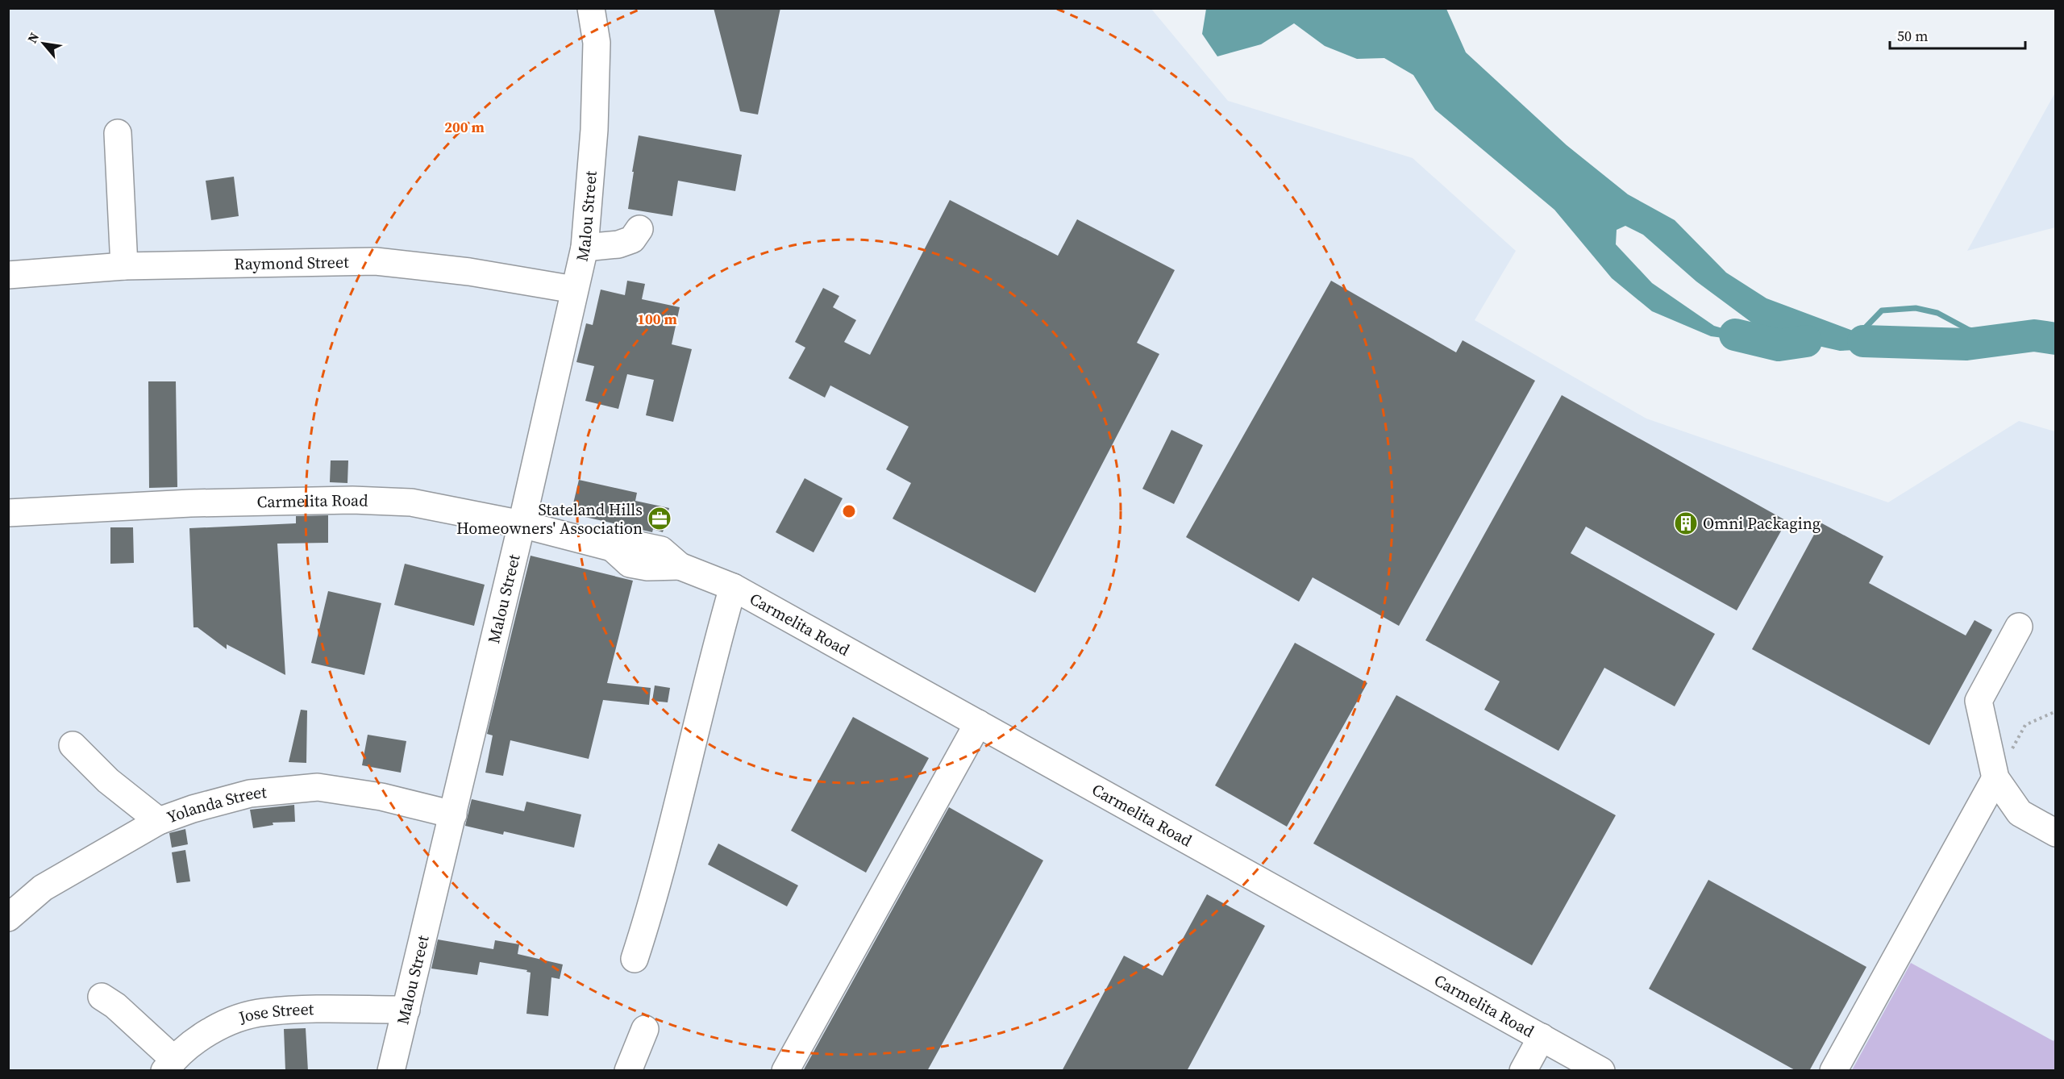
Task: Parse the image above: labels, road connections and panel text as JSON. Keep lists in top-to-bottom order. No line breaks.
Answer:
{"streets":{"street":["Malou Street","Raymond Street","Carmelita Road","Yolanda Street","Jose Street"]},"crossings":[["Malou Street","Raymond Street"],["Malou Street","Carmelita Road"],["Malou Street","Yolanda Street"],["Malou Street","Jose Street"]],"places":{"office":["Stateland Hills Homeowners' Association"],"building":["Omni Packaging"]},"scale_bar":"50 m","north":"top left","rings":["200 m","100 m"]}
